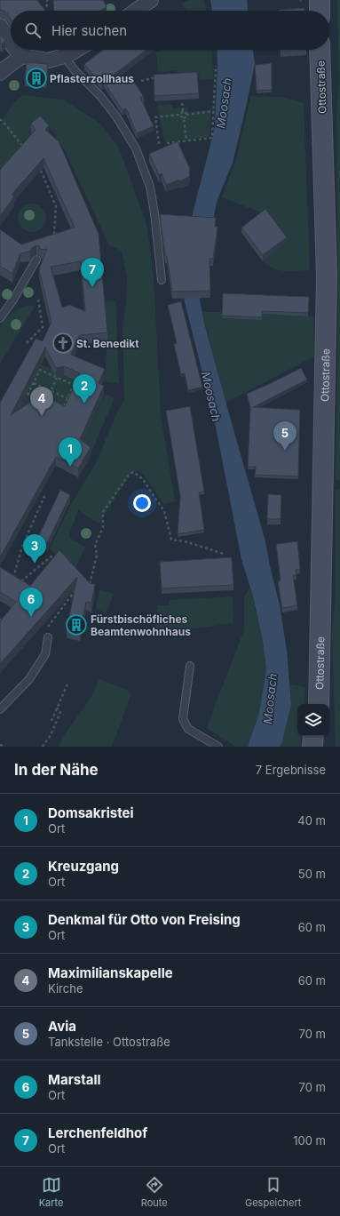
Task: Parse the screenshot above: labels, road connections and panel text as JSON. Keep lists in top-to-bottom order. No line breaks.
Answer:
{"streets":{"main road":["Ottostraße"]},"water":["Moosach"],"places":{"building":["Pflasterzollhaus","Fürstbischöfliches Beamtenwohnhaus"],"church":["St. Benedikt"]},"page":{"search":"Hier suchen","pins":["7","2","4","5","1","3","6"],"heading":["In der Nähe","7 Ergebnisse"],"list":[{"mark":"1","name":"Domsakristei","note":"Ort","value":"40 m"},{"mark":"2","name":"Kreuzgang","note":"Ort","value":"50 m"},{"mark":"3","name":"Denkmal für Otto von Freising","note":"Ort","value":"60 m"},{"mark":"4","name":"Maximilianskapelle","note":"Kirche","value":"60 m"},{"mark":"5","name":"Avia","note":"Tankstelle · Ottostraße","value":"70 m"},{"mark":"6","name":"Marstall","note":"Ort","value":"70 m"},{"mark":"7","name":"Lerchenfeldhof","note":"Ort","value":"100 m"}],"nav":["Karte","Route","Gespeichert"]}}
